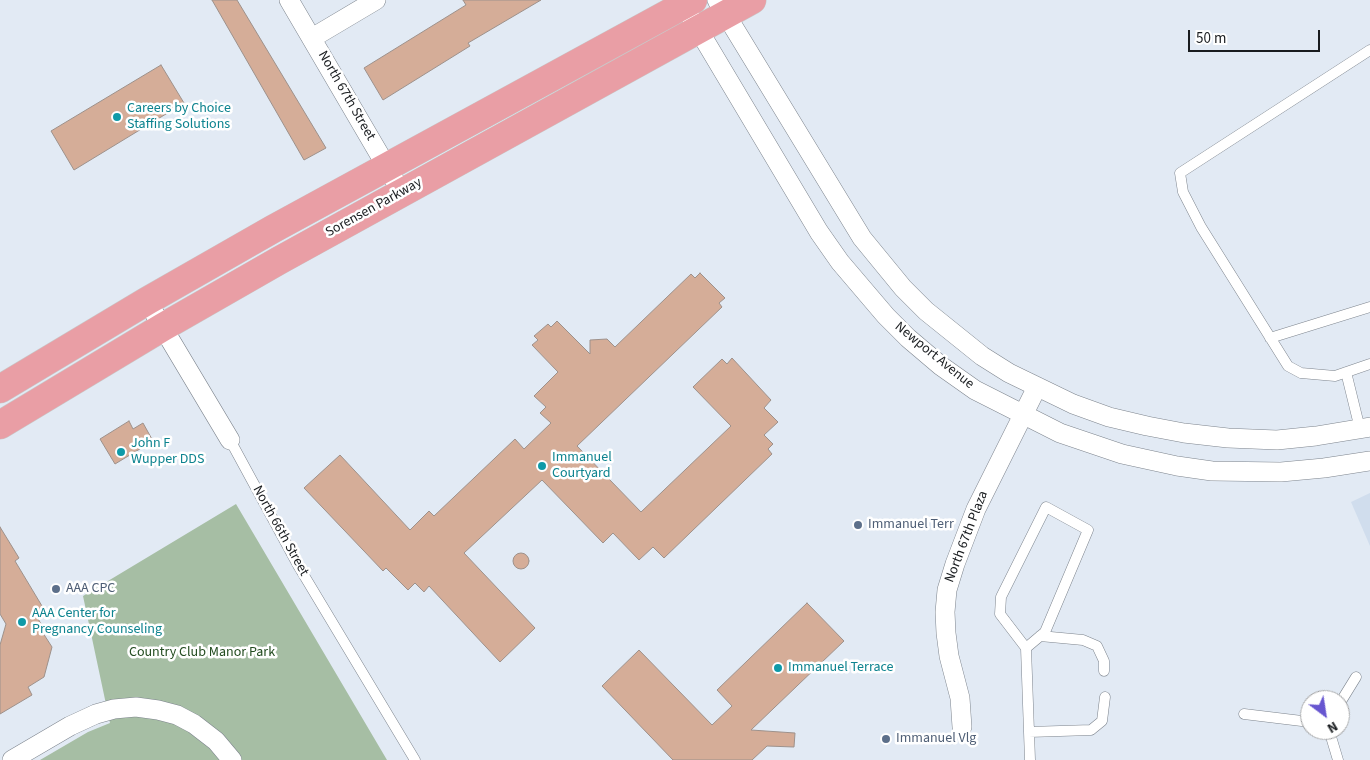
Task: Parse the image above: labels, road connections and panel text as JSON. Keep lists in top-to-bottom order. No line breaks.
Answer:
{"streets":{"main road":["Sorensen Parkway"],"street":["North 67th Street","Newport Avenue","North 66th Street","North 67th Plaza"]},"crossings":[["North 67th Street","Sorensen Parkway"],["Sorensen Parkway","Newport Avenue"],["Sorensen Parkway","North 66th Street"],["Newport Avenue","North 67th Plaza"]],"parks":["Country Club Manor Park"],"places":["Careers by Choice Staffing Solutions","John F Wupper DDS","Immanuel Courtyard","Immanuel Terr","AAA CPC","AAA Center for Pregnancy Counseling","Immanuel Terrace","Immanuel Vlg"],"scale_bar":"50 m","north":"bottom right"}
